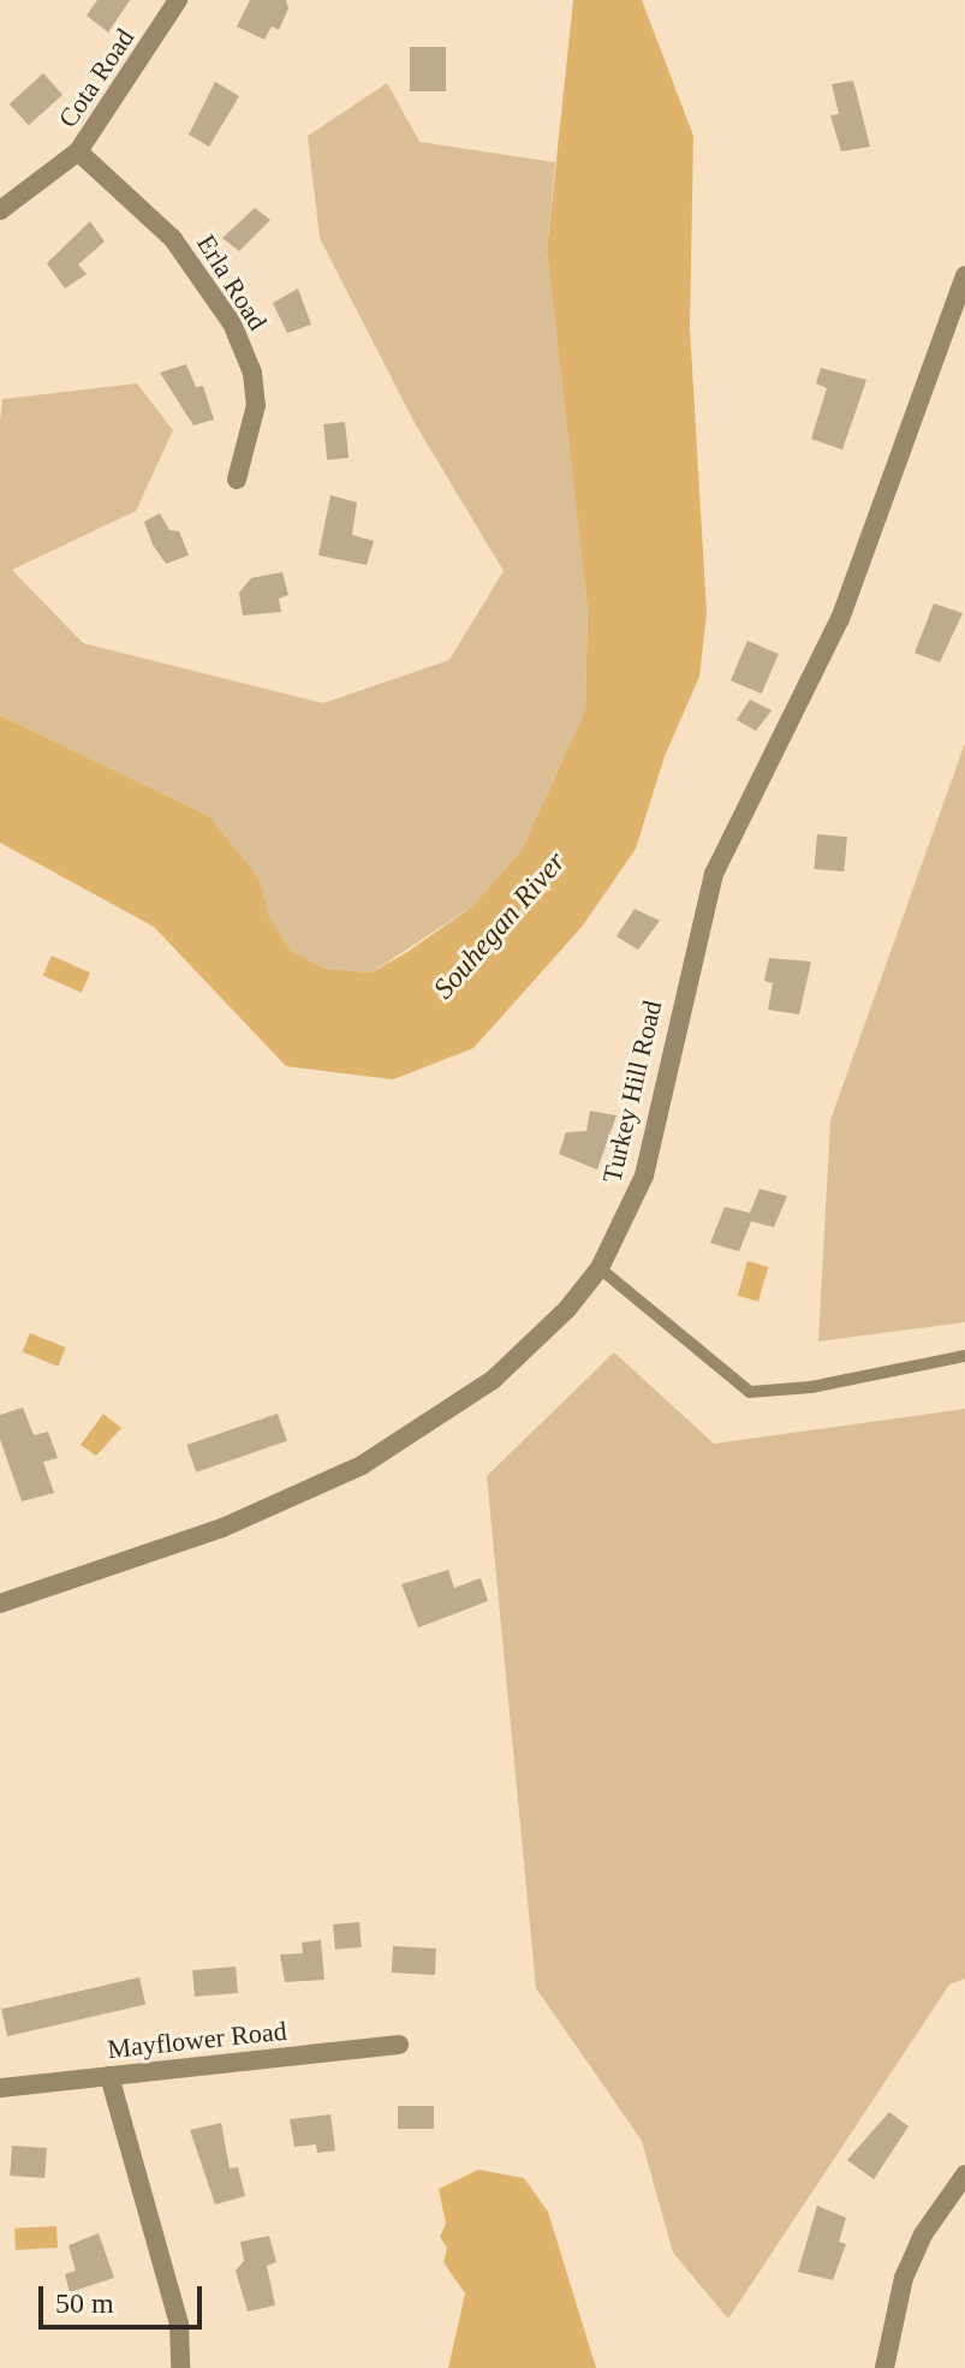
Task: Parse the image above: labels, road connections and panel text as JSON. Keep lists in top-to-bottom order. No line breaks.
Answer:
{"streets":{"street":["Cota Road","Erla Road","Turkey Hill Road","Mayflower Road"]},"crossings":[["Cota Road","Erla Road"]],"water":["Souhegan River"],"scale_bar":"50 m"}
